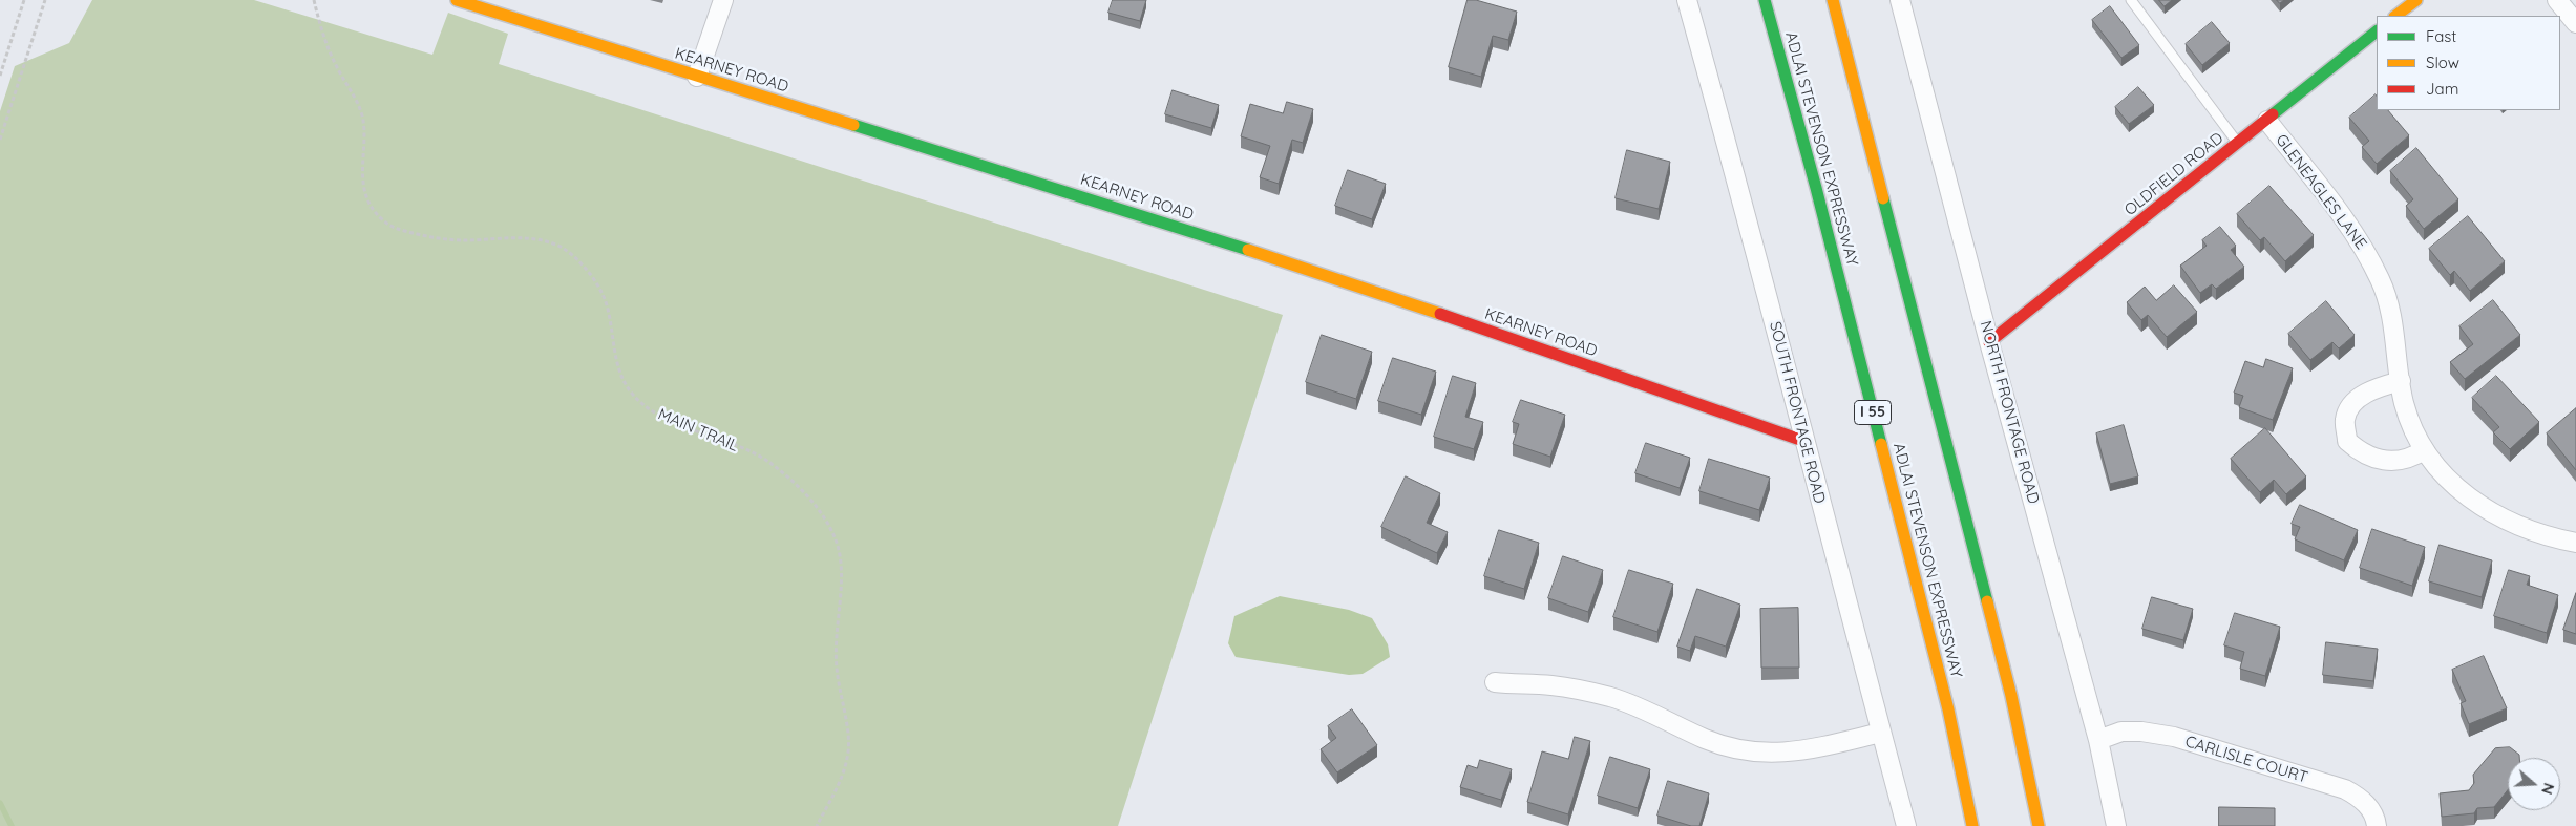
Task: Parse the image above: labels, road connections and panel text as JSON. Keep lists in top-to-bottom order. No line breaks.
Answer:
{"streets":{"main road":["KEARNEY ROAD","ADLAI STEVENSON EXPRESSWAY","OLDFIELD ROAD","I 55"],"street":["GLENEAGLES LANE","SOUTH FRONTAGE ROAD","NORTH FRONTAGE ROAD","CARLISLE COURT"],"path":["MAIN TRAIL"]},"crossings":[["KEARNEY ROAD","SOUTH FRONTAGE ROAD"],["OLDFIELD ROAD","GLENEAGLES LANE"],["OLDFIELD ROAD","NORTH FRONTAGE ROAD"],["NORTH FRONTAGE ROAD","CARLISLE COURT"]],"legend":["Fast","Slow","Jam"],"north":"right"}
